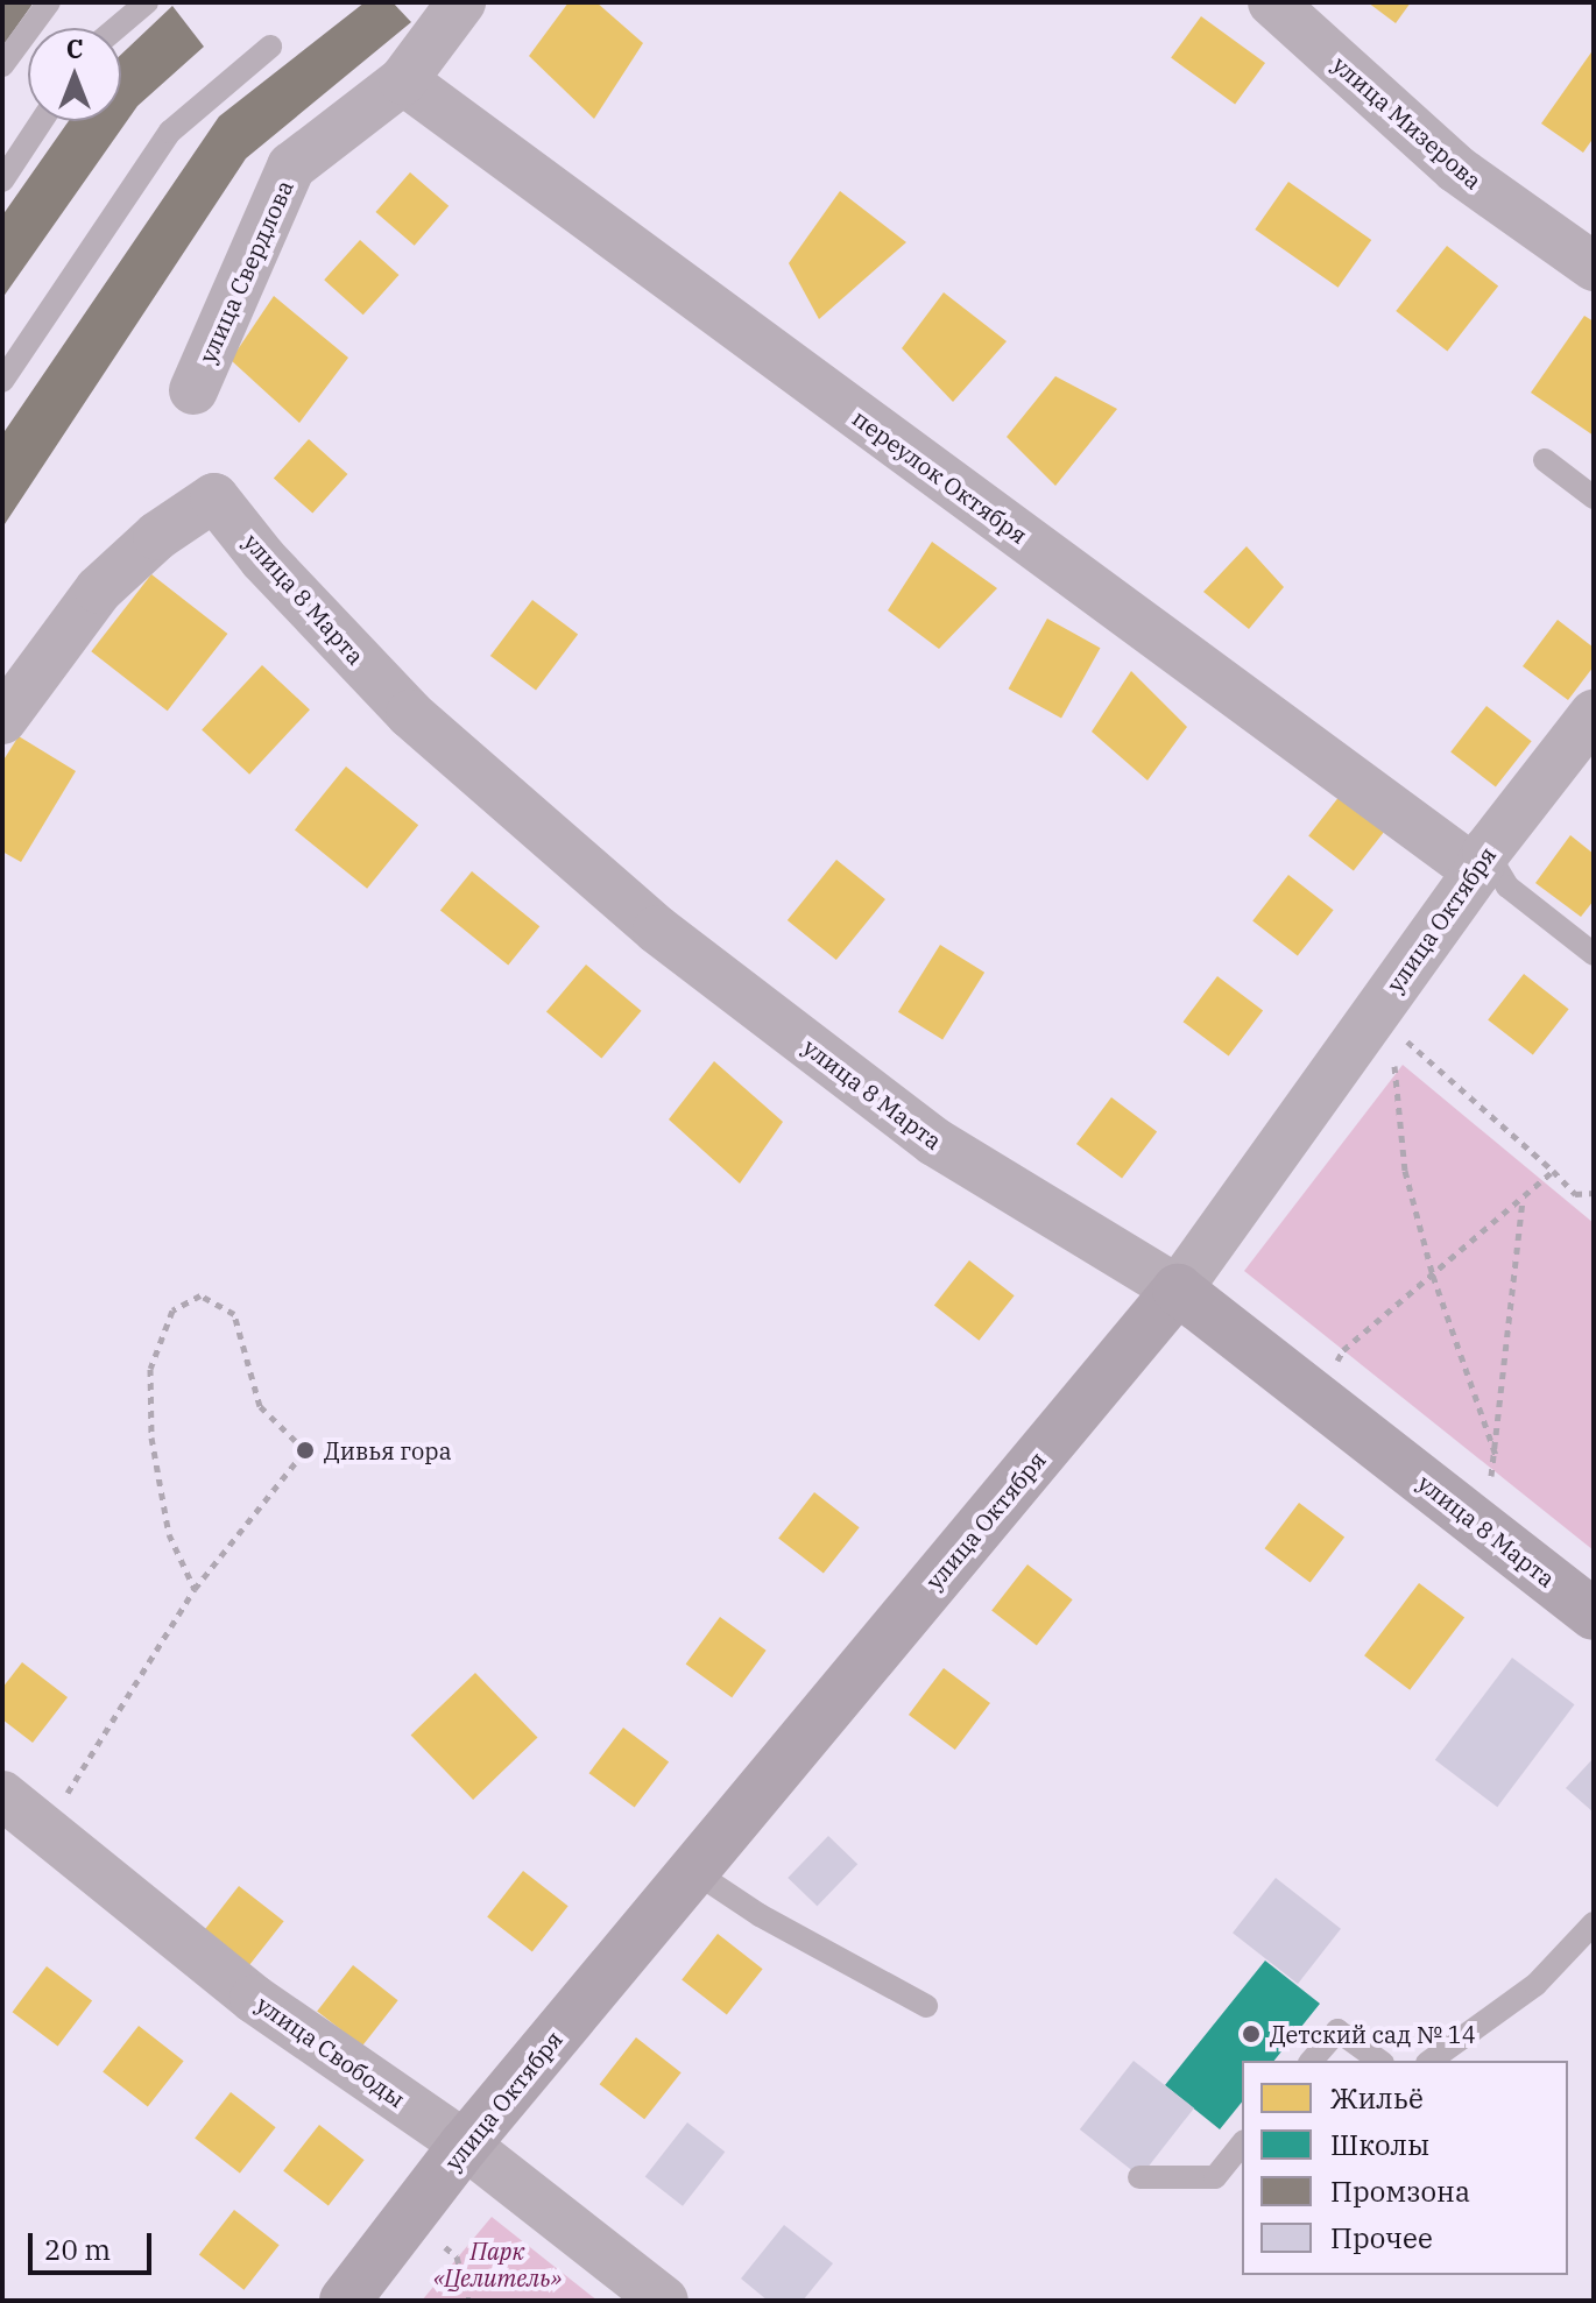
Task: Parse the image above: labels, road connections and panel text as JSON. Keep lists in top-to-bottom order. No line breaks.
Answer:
{"streets":{"street":["улица Мизерова","улица Свердлова","переулок Октября","улица 8 Марта","улица Октября","улица Свободы"]},"crossings":[["улица Свердлова","переулок Октября"],["переулок Октября","улица Октября"],["улица 8 Марта","улица Октября"],["улица Октября","улица Свободы"]],"parks":["Парк «Целитель»"],"places":["Дивья гора","Детский сад № 14"],"legend":["Жильё","Школы","Промзона","Прочее"],"scale_bar":"20 m","north":"top"}
